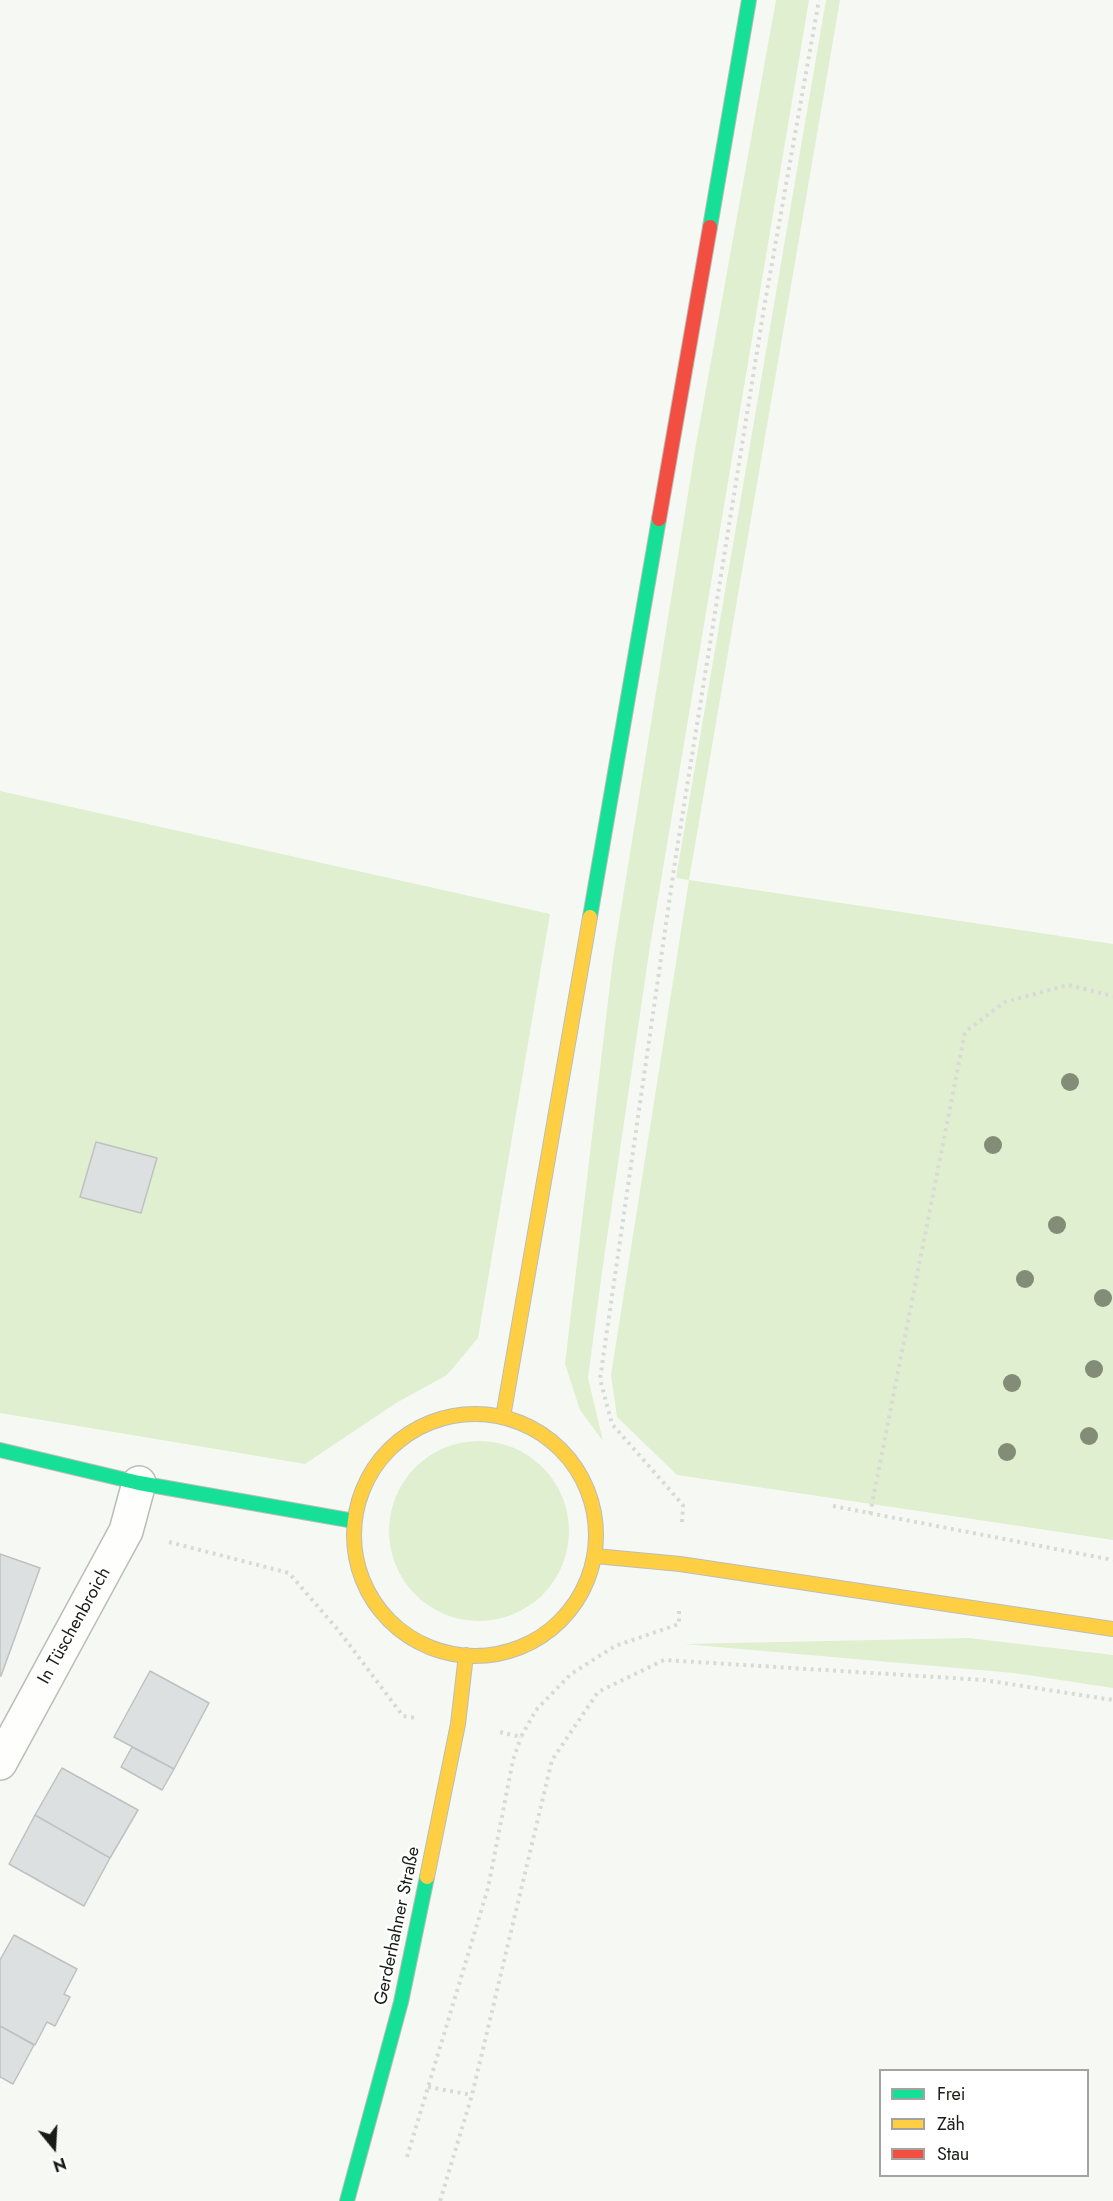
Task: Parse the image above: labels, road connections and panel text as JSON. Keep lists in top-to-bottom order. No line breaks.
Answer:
{"streets":{"main road":["Gerderhahner Straße"],"street":["In Tüschenbroich"]},"legend":["Frei","Zäh","Stau"],"north":"bottom"}
